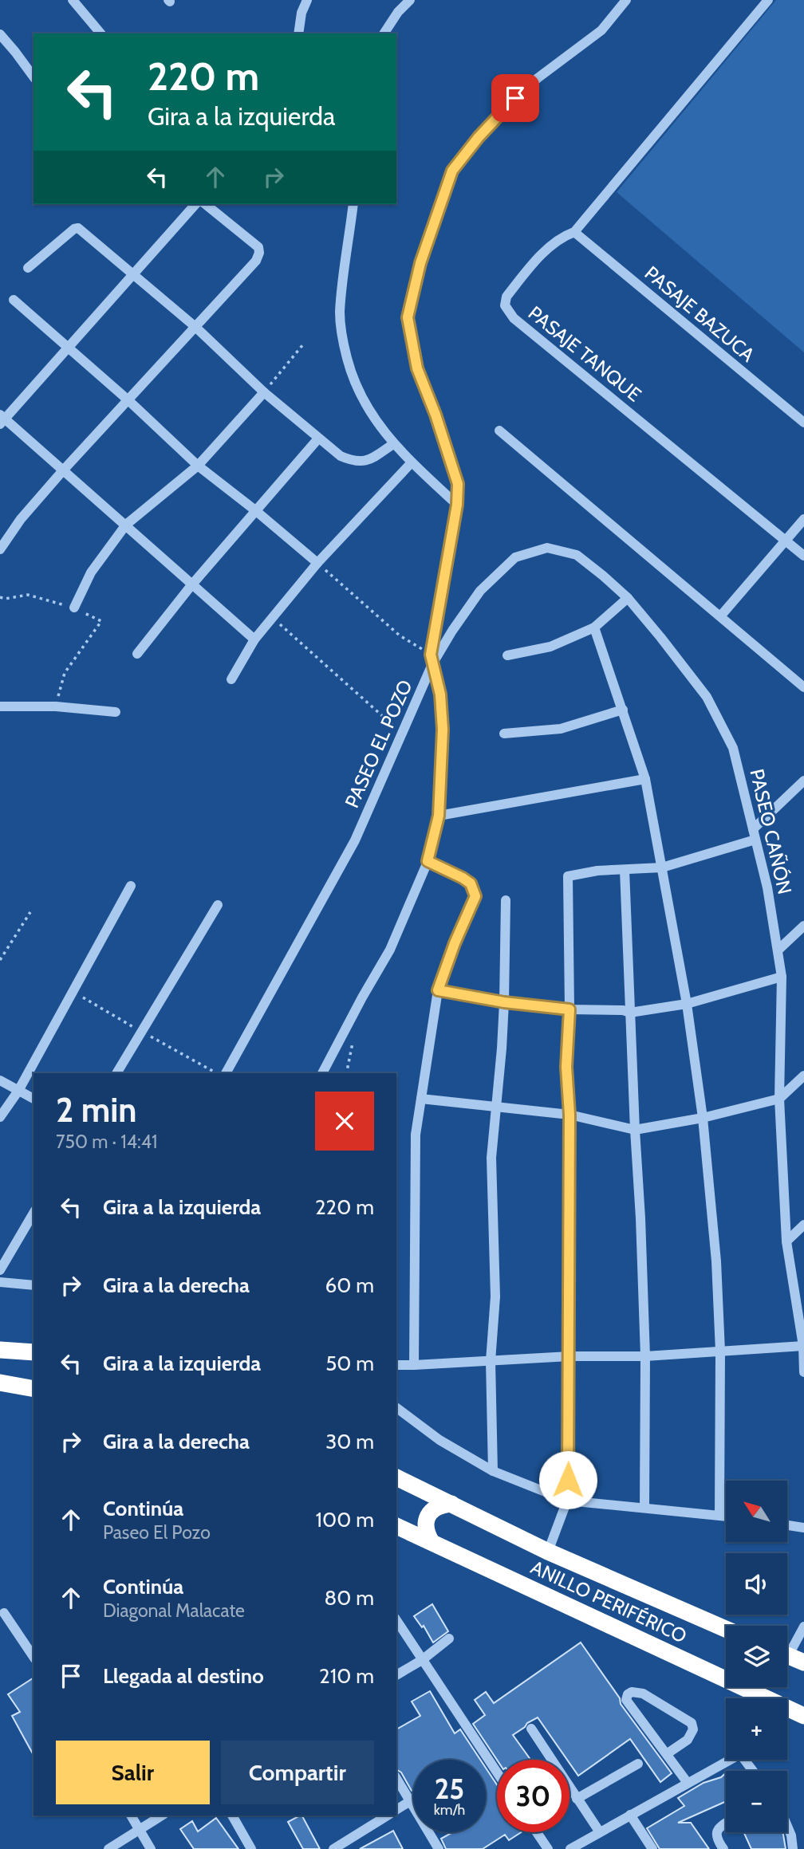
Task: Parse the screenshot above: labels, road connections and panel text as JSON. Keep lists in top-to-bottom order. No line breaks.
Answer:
{"streets":{"highway":["ANILLO PERIFÉRICO"],"street":["PASAJE BAZUCA","PASAJE TANQUE","PASEO EL POZO","PASEO CAÑÓN"]},"crossings":[["PASAJE BAZUCA","PASAJE TANQUE"],["PASEO EL POZO","PASEO CAÑÓN"]],"north":"top left","page":{"turn":["220 m","Gira a la izquierda"],"heading":["2 min","750 m · 14:41"],"list":[{"name":"Gira a la izquierda","value":"220 m"},{"name":"Gira a la derecha","value":"60 m"},{"name":"Gira a la izquierda","value":"50 m"},{"name":"Gira a la derecha","value":"30 m"},{"name":"Continúa","note":"Paseo El Pozo","value":"100 m"},{"name":"Continúa","note":"Diagonal Malacate","value":"80 m"},{"name":"Llegada al destino","value":"210 m"}],"map_buttons":["+","−"],"buttons":["Salir","Compartir"],"speed":"25 km/h","limit":"30"}}
